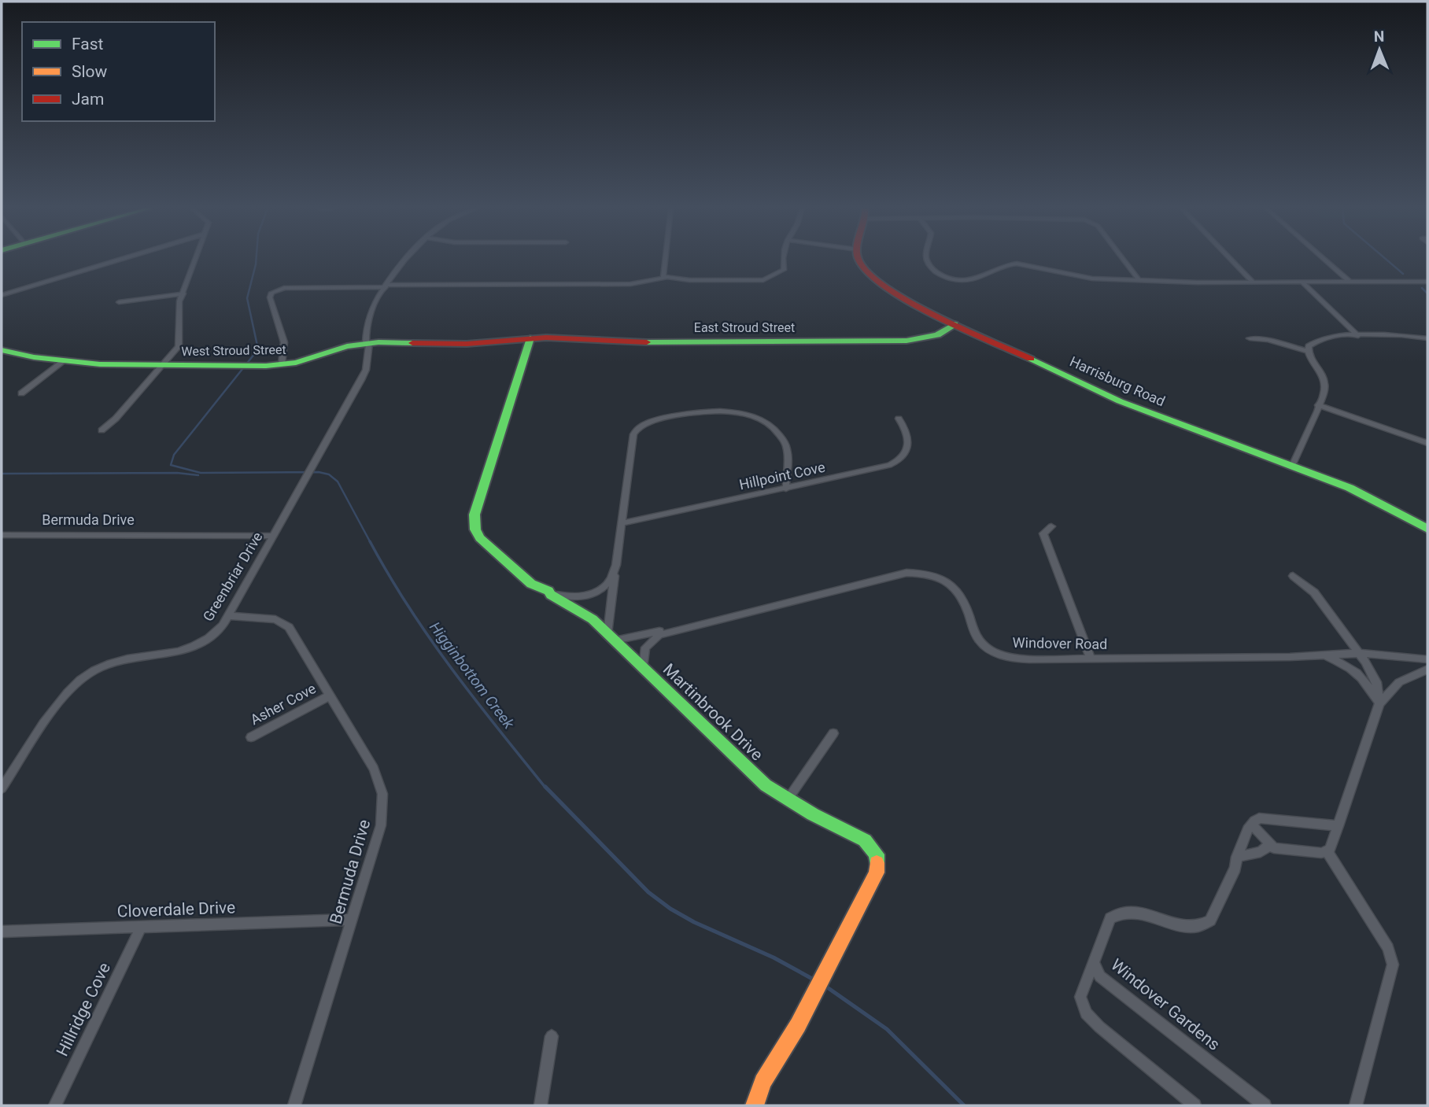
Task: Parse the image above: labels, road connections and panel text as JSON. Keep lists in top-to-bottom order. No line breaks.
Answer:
{"streets":{"street":["East Stroud Street","West Stroud Street","Harrisburg Road","Hillpoint Cove","Bermuda Drive","Greenbriar Drive","Windover Road","Asher Cove","Martinbrook Drive","Cloverdale Drive","Windover Gardens","Hillridge Cove"]},"crossings":[["East Stroud Street","West Stroud Street"],["East Stroud Street","Harrisburg Road"],["East Stroud Street","Martinbrook Drive"],["West Stroud Street","Greenbriar Drive"],["West Stroud Street","Martinbrook Drive"],["Bermuda Drive","Greenbriar Drive"],["Bermuda Drive","Asher Cove"],["Bermuda Drive","Cloverdale Drive"],["Windover Road","Martinbrook Drive"],["Cloverdale Drive","Hillridge Cove"]],"water":["Higginbottom Creek"],"legend":["Fast","Slow","Jam"],"north":"top"}
